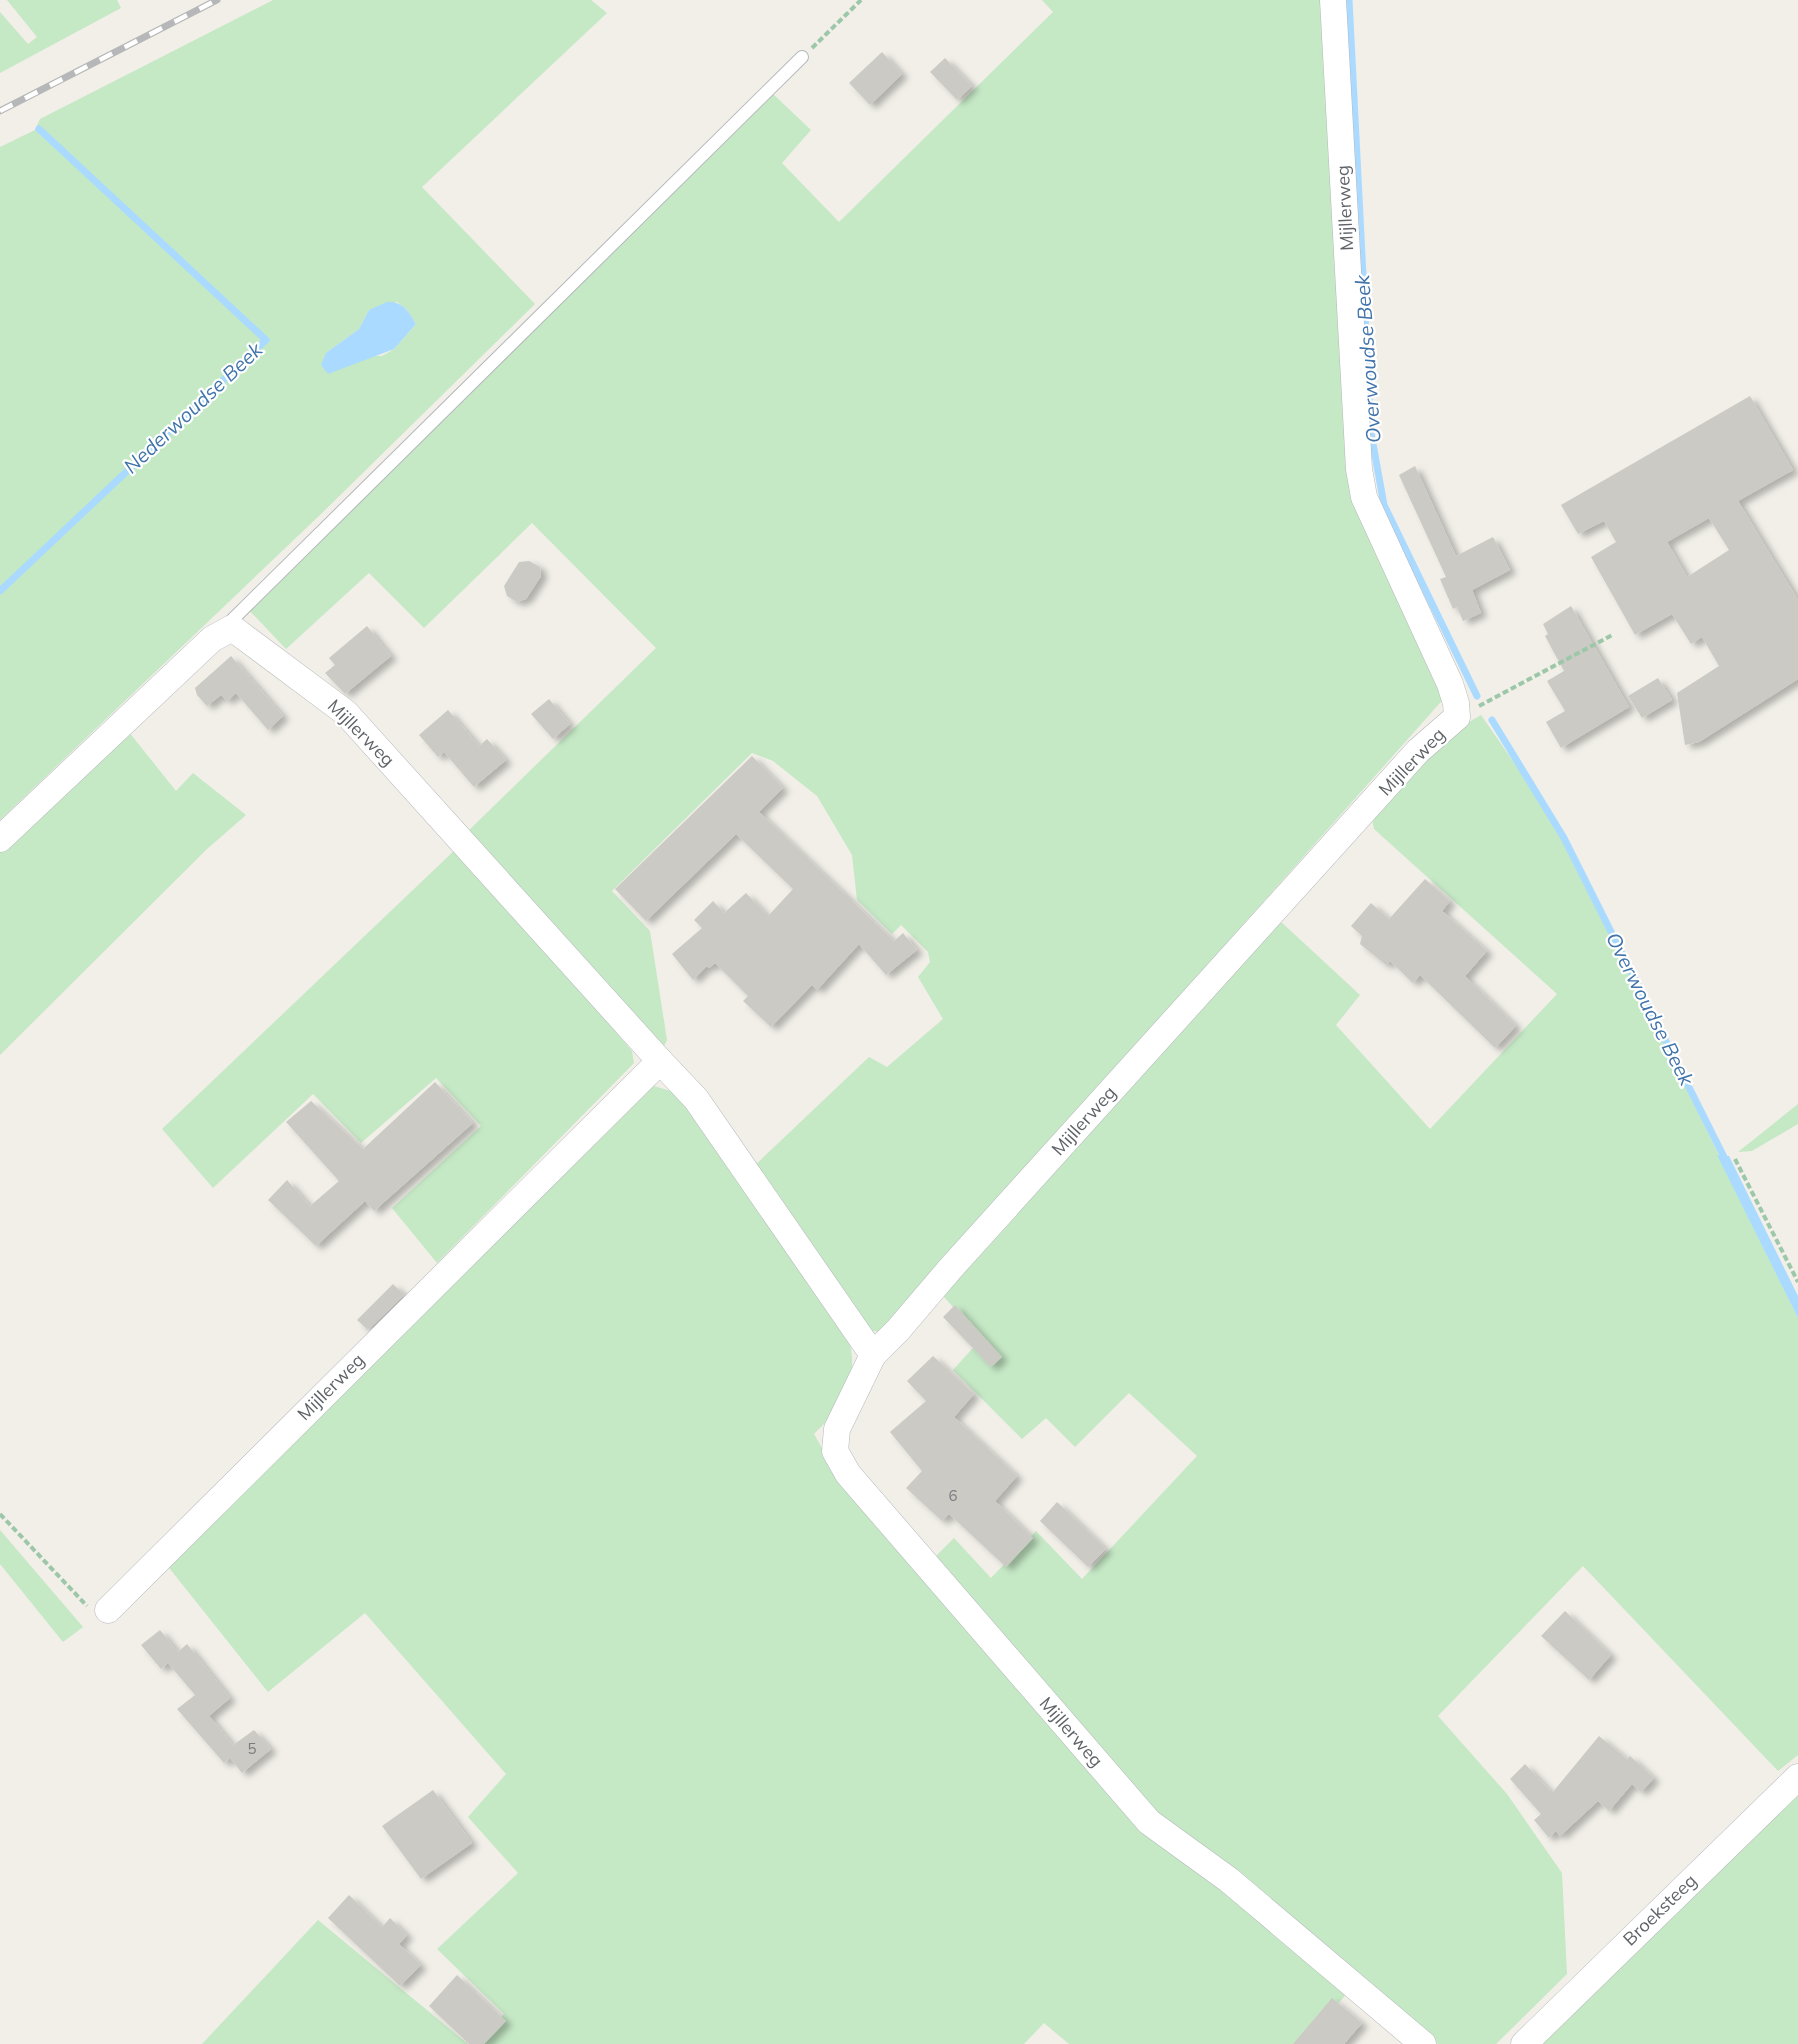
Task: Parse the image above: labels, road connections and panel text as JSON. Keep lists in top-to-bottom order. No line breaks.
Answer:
{"streets":{"street":["Mijllerweg","Broeksteeg"]},"water":["Overwoudse Beek","Nederwoudse Beek"],"house_numbers":["6","5"]}
